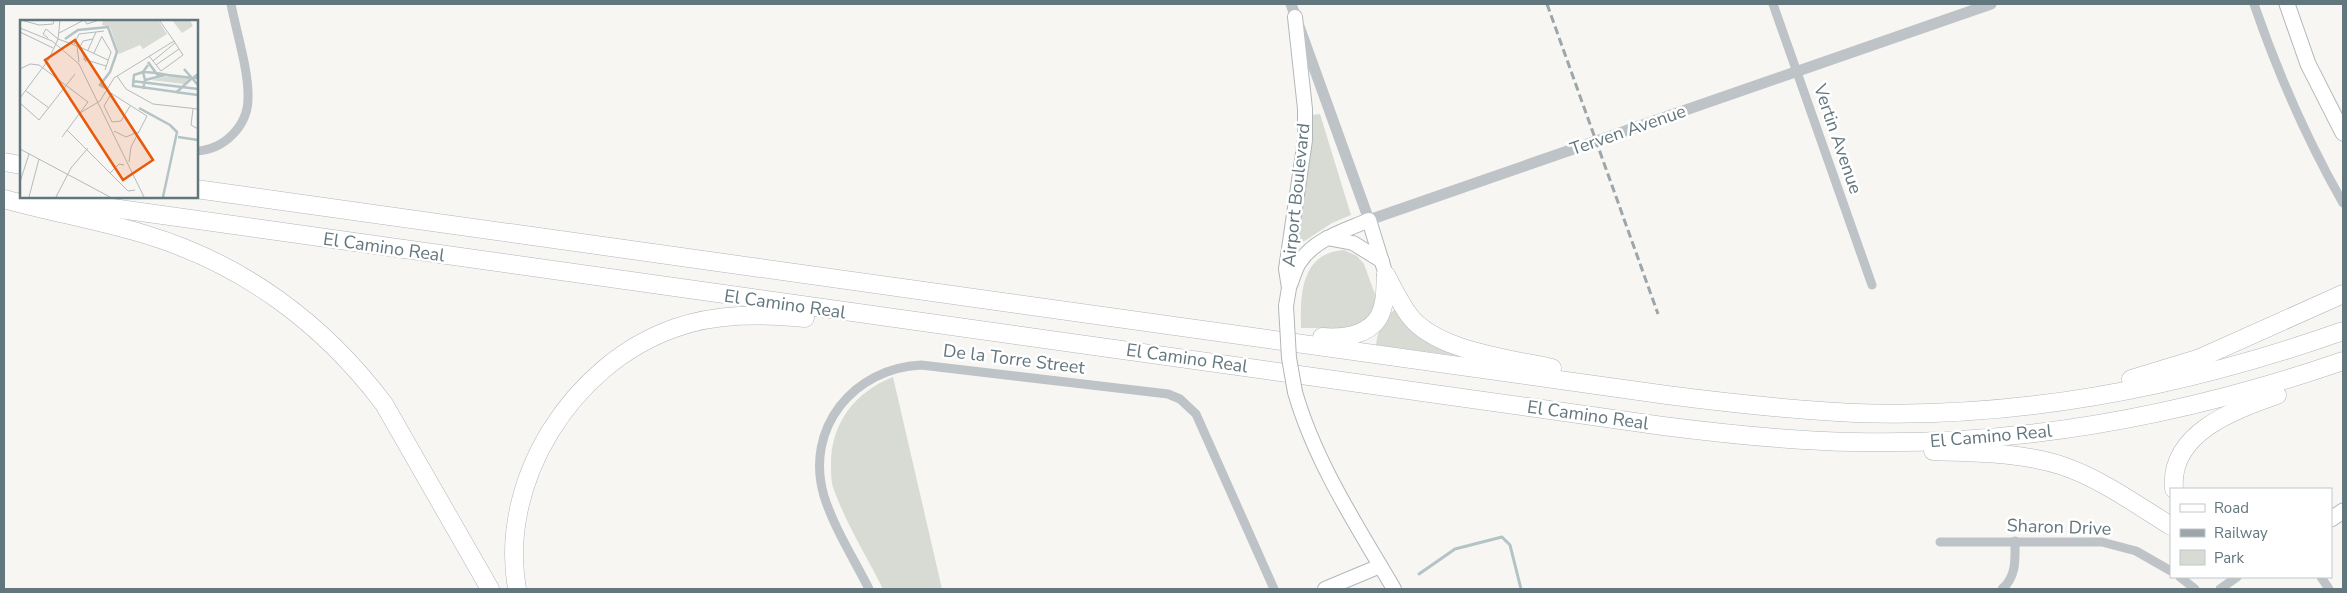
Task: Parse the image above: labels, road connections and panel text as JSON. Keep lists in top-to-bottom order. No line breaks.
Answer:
{"streets":{"highway":["El Camino Real"],"main road":["Terven Avenue","Airport Boulevard"],"street":["Vertin Avenue","De la Torre Street","Sharon Drive"]},"crossings":[["Terven Avenue","Vertin Avenue"],["Terven Avenue","Airport Boulevard"]],"legend":["Road","Railway","Park"]}
